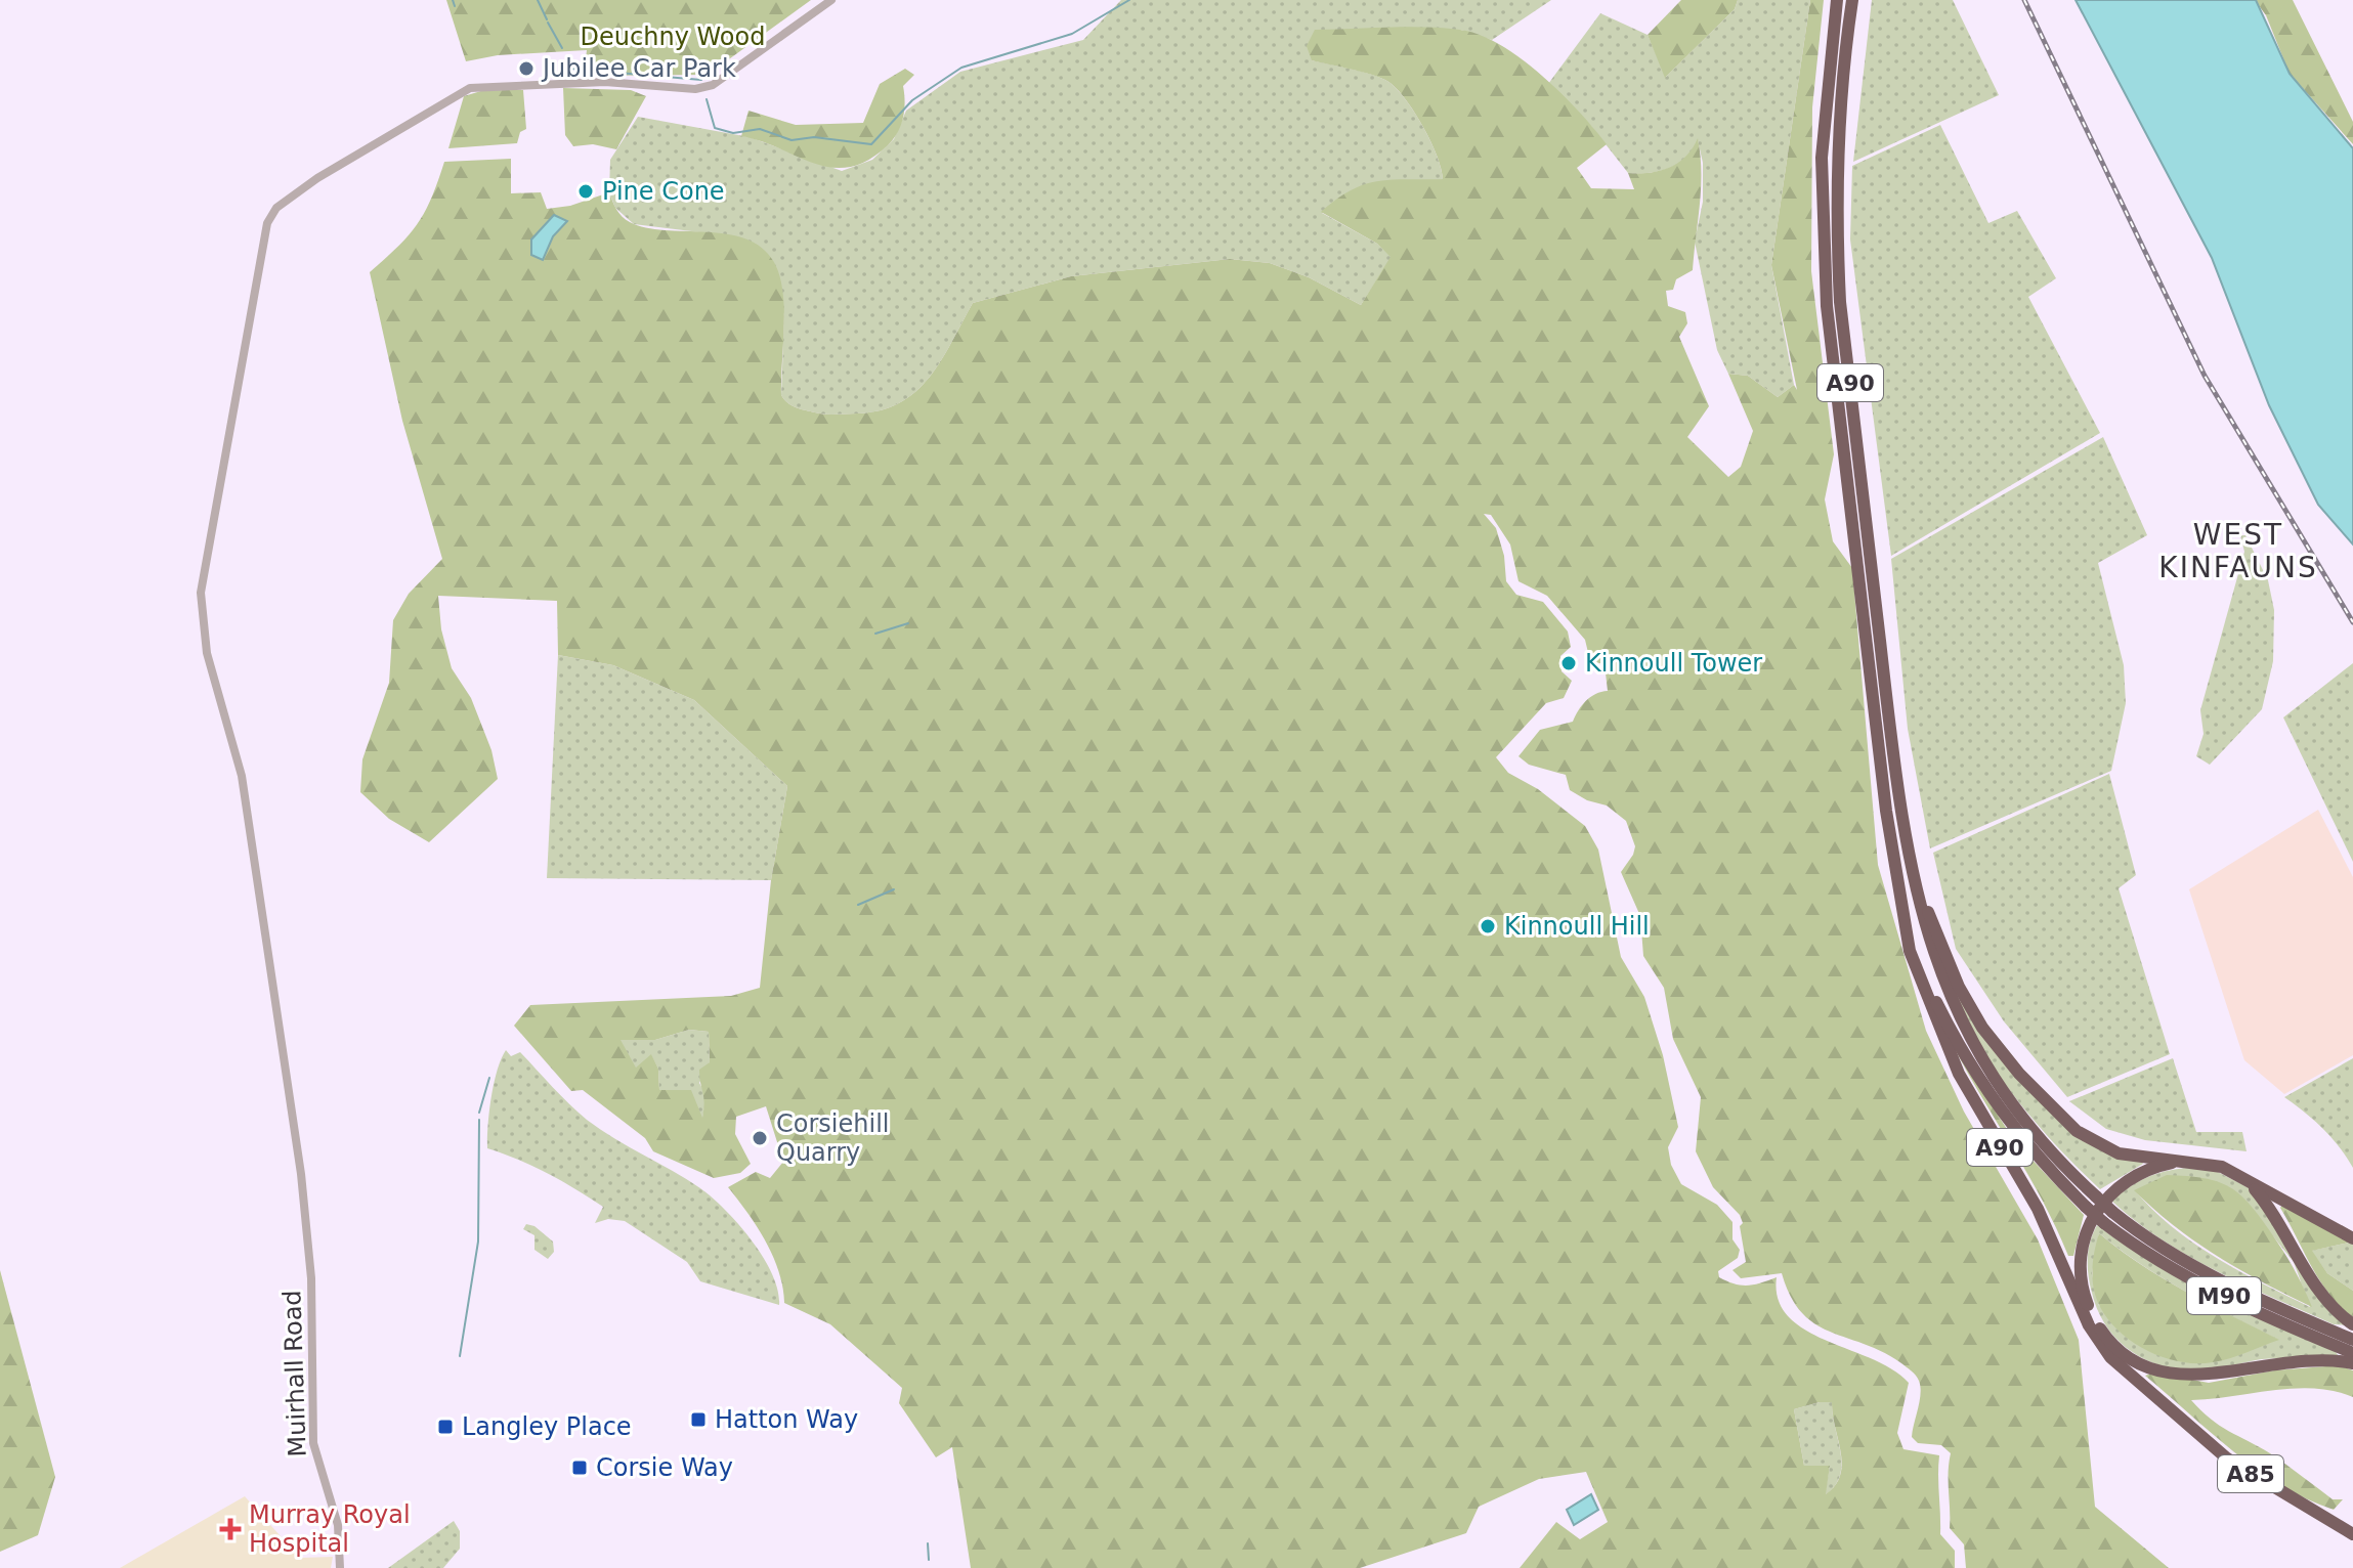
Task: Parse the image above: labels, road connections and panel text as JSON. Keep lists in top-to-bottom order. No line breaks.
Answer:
{"streets":{"highway":["A90","M90","A85"],"street":["Muirhall Road"]},"crossings":[["A90","M90"],["A90","A85"]],"districts":["WEST KINFAUNS"],"parks":["Deuchny Wood"],"places":{"other":["Jubilee Car Park","Pine Cone","Kinnoull Tower","Kinnoull Hill","Corsiehill Quarry"],"transit":["Hatton Way","Langley Place","Corsie Way"],"health":["Murray Royal Hospital"]}}
